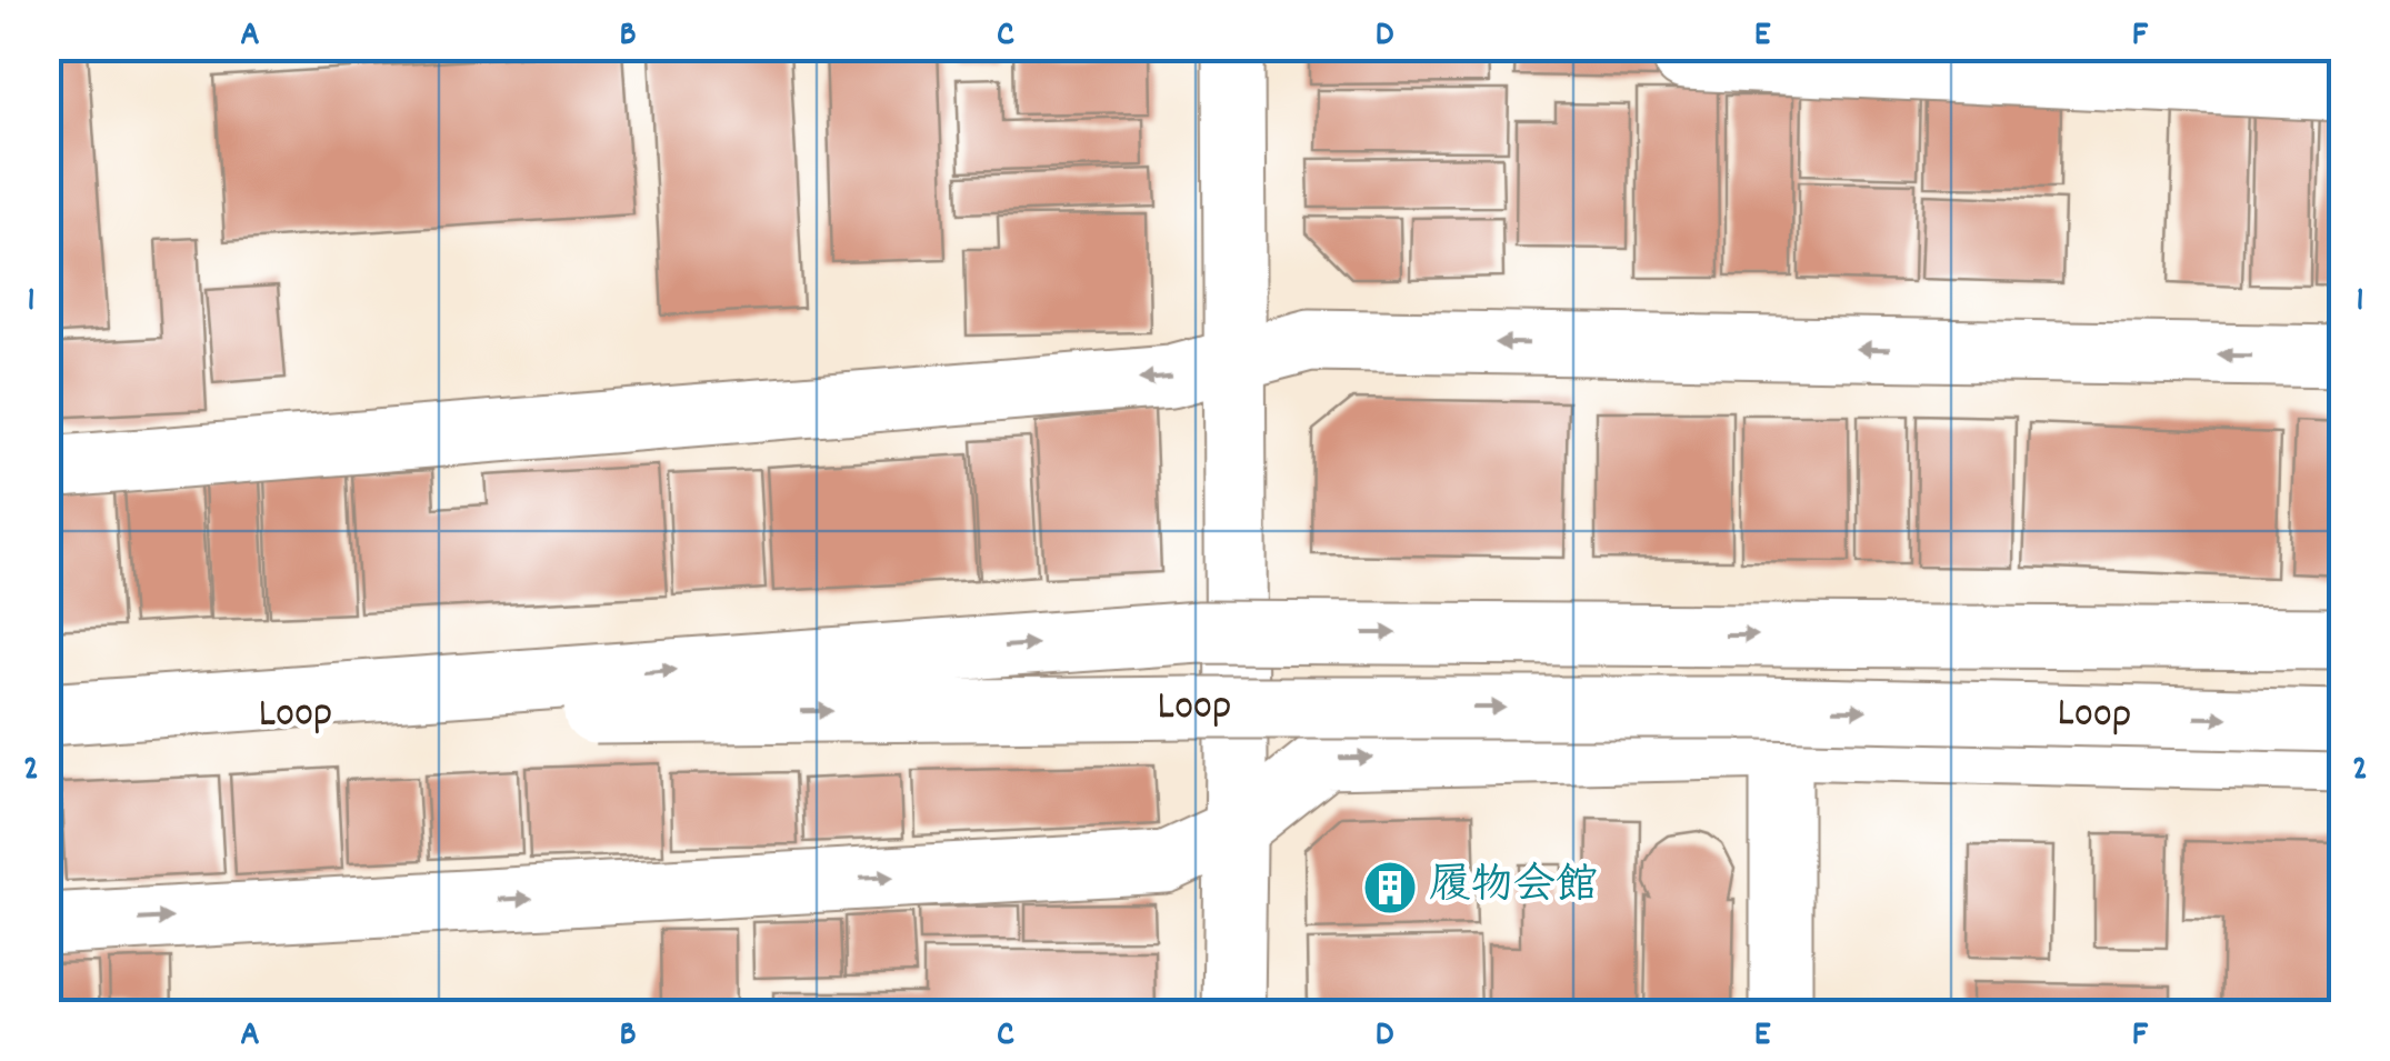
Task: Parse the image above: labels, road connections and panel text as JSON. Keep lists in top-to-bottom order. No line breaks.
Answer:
{"streets":{"main road":["Loop"]},"places":{"building":["履物会館"]},"grid":{"columns":["A","B","C","D","E","F"],"rows":["1","2"]}}
